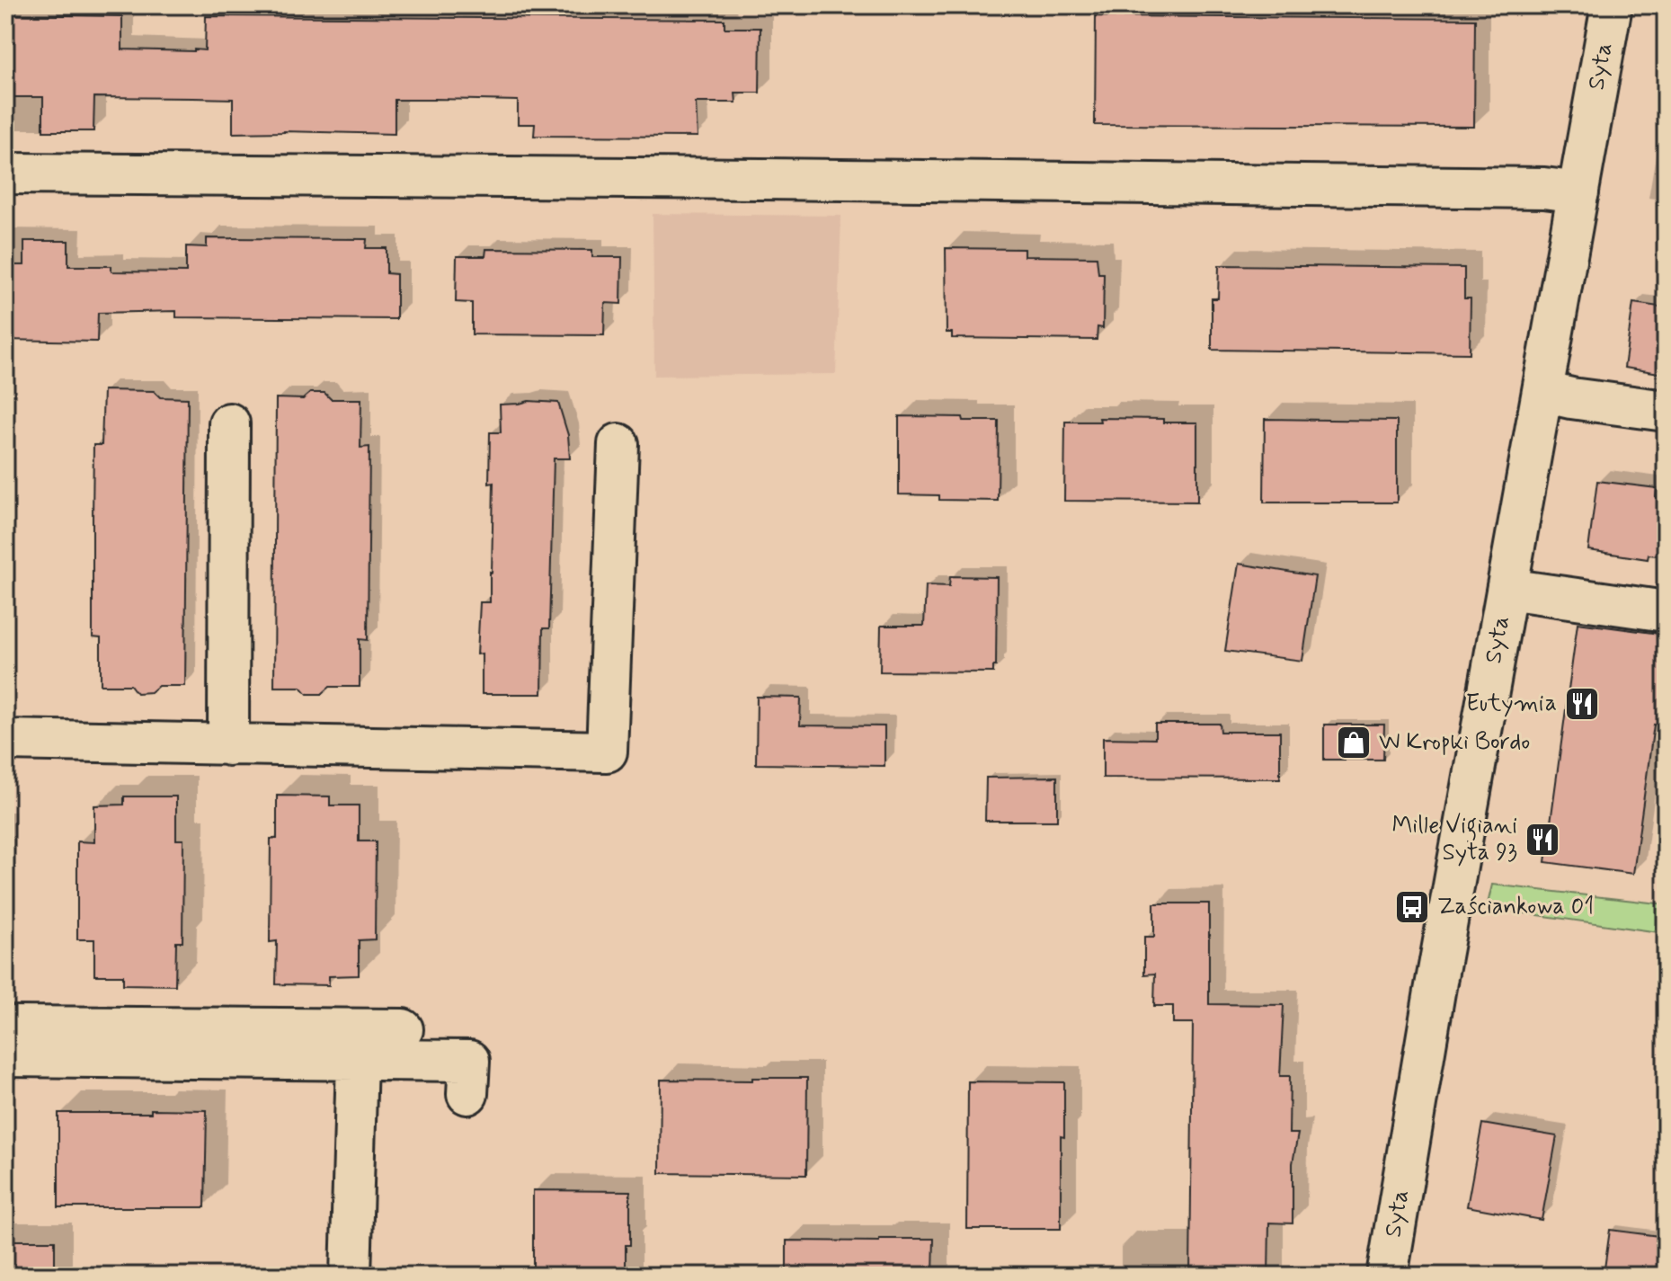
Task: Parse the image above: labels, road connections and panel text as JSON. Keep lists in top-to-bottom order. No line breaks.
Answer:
{"streets":{"street":["Syta"]},"places":{"restaurant":["Eutymia","Mille Vigiani Syta 93"],"shop":["W Kropki Bordo"],"bus stop":["Zaściankowa 01"]}}
